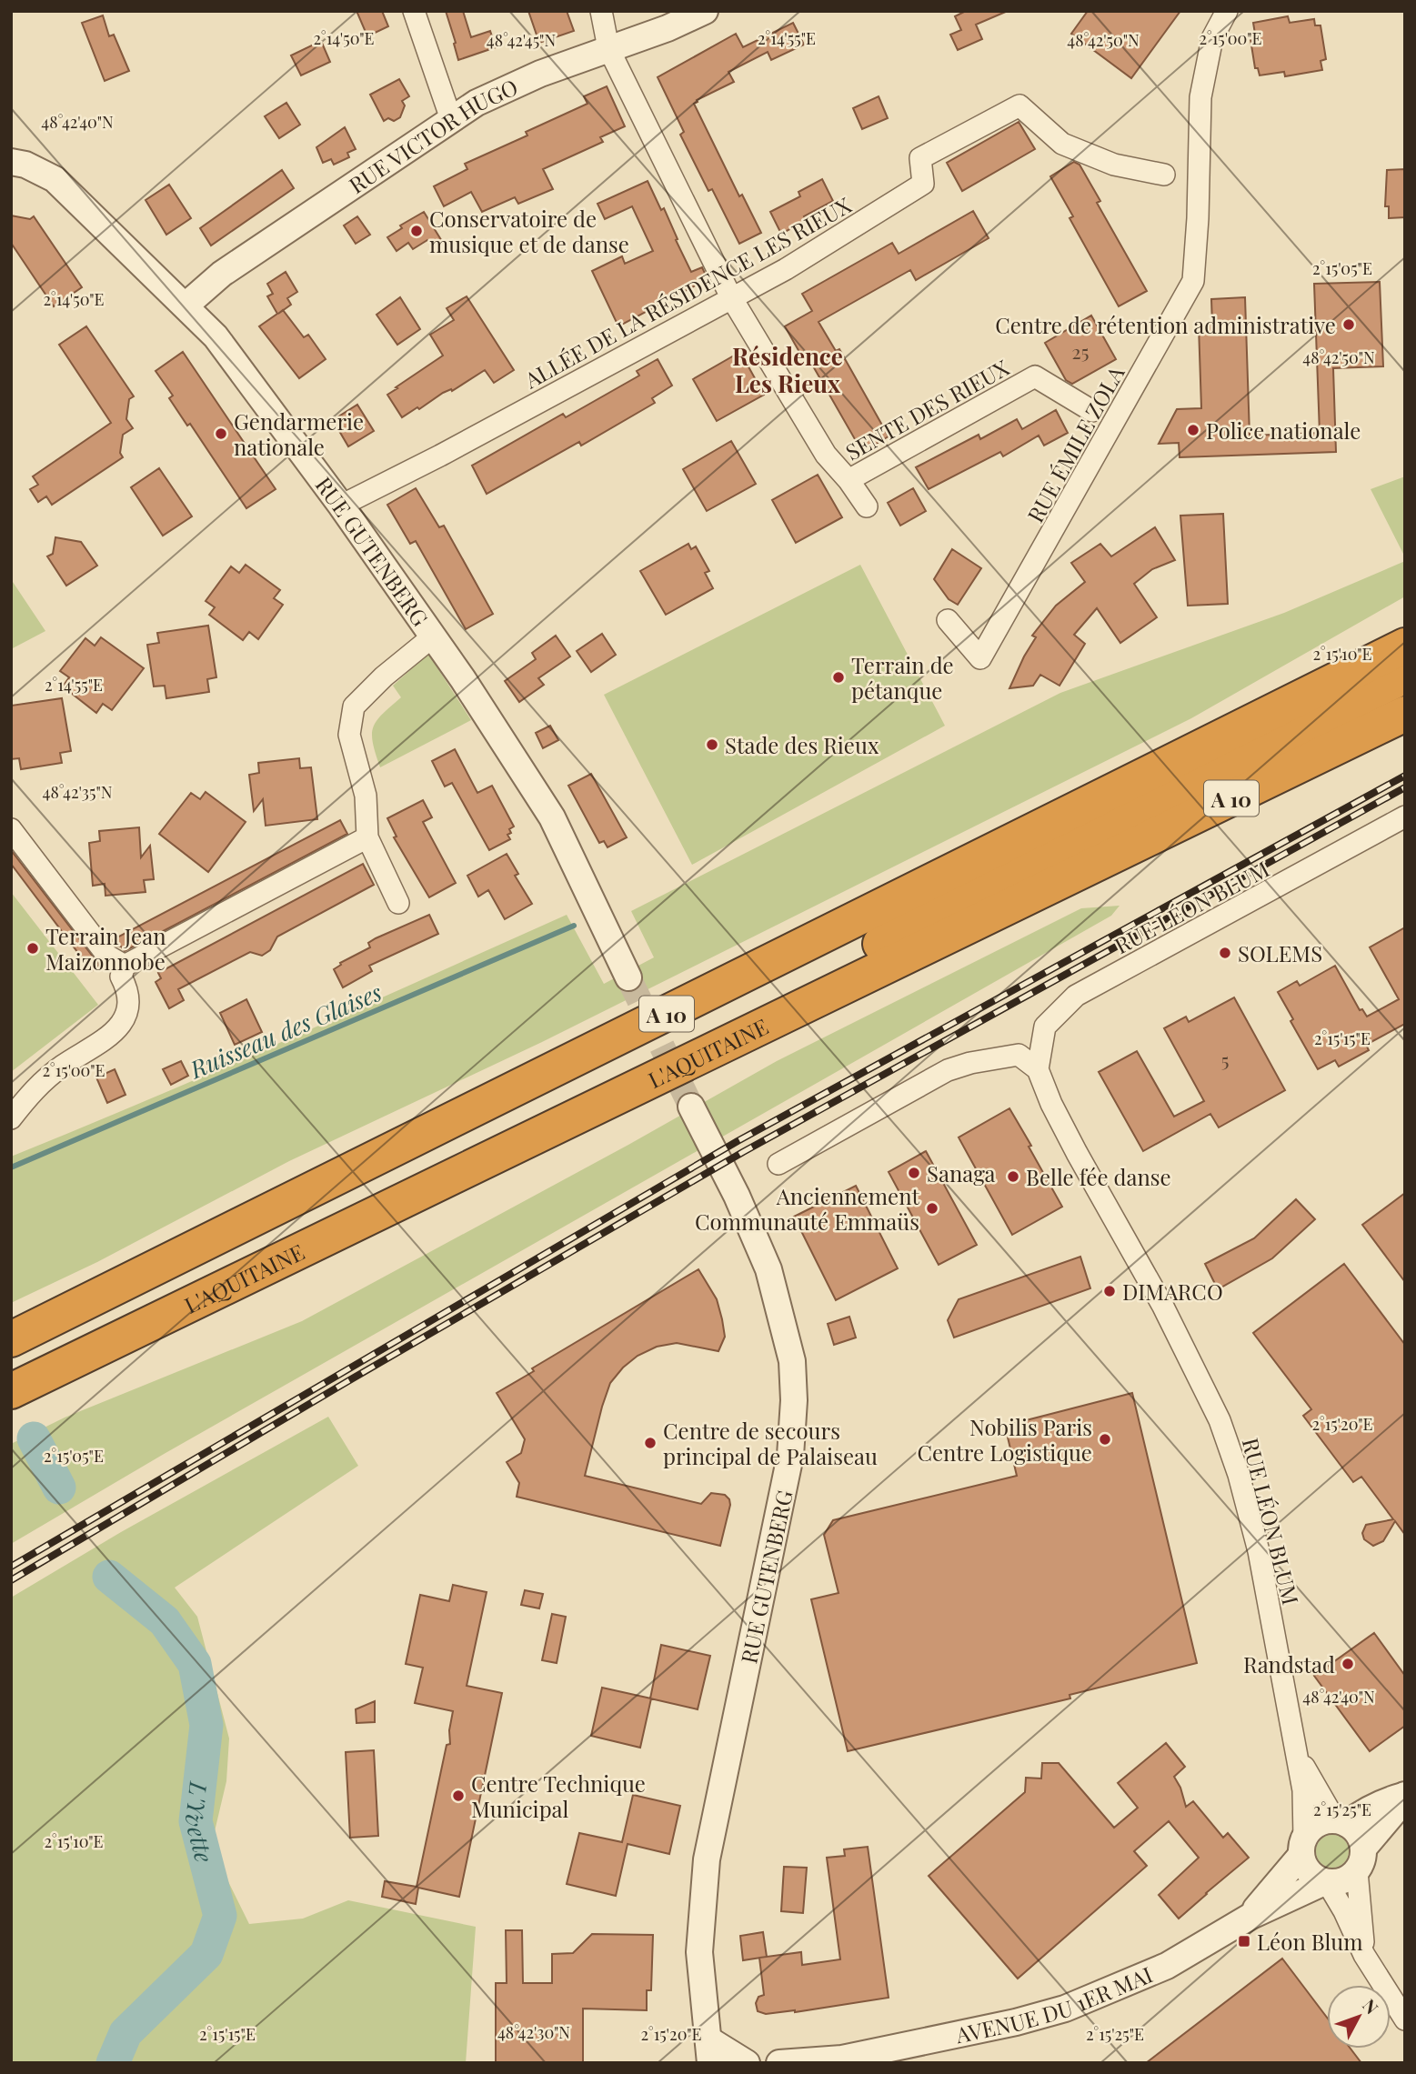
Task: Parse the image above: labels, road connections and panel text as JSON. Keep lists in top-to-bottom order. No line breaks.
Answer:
{"streets":{"highway":["A 10","L'AQUITAINE"],"street":["RUE VICTOR HUGO","ALLÉE DE LA RÉSIDENCE LES RIEUX","SENTE DES RIEUX","RUE ÉMILE ZOLA","RUE GUTENBERG","RUE LÉON BLUM","AVENUE DU 1ER MAI"]},"crossings":[["RUE VICTOR HUGO","SENTE DES RIEUX"],["RUE VICTOR HUGO","RUE GUTENBERG"],["ALLÉE DE LA RÉSIDENCE LES RIEUX","SENTE DES RIEUX"],["ALLÉE DE LA RÉSIDENCE LES RIEUX","RUE GUTENBERG"],["RUE LÉON BLUM","AVENUE DU 1ER MAI"]],"districts":["Résidence Les Rieux"],"water":["Ruisseau des Glaises","L'Yvette"],"places":{"other":["Conservatoire de musique et de danse","Centre de rétention administrative","Police nationale","Gendarmerie nationale","Terrain de pétanque","Stade des Rieux","Terrain Jean Maizonnobe","SOLEMS","Sanaga","Belle fée danse","Anciennement Communauté Emmaüs","DIMARCO","Nobilis Paris Centre Logistique","Centre de secours principal de Palaiseau","Randstad","Centre Technique Municipal"],"transit":["Léon Blum"]},"house_numbers":["25","5"],"north":"top right","coordinates":["2°14'50\"E","2°14'55\"E","2°15'00\"E","48°42'45\"N","48°42'50\"N","48°42'40\"N","2°15'05\"E","2°15'10\"E","48°42'35\"N","2°15'15\"E","2°15'20\"E","2°15'25\"E","48°42'30\"N"]}
